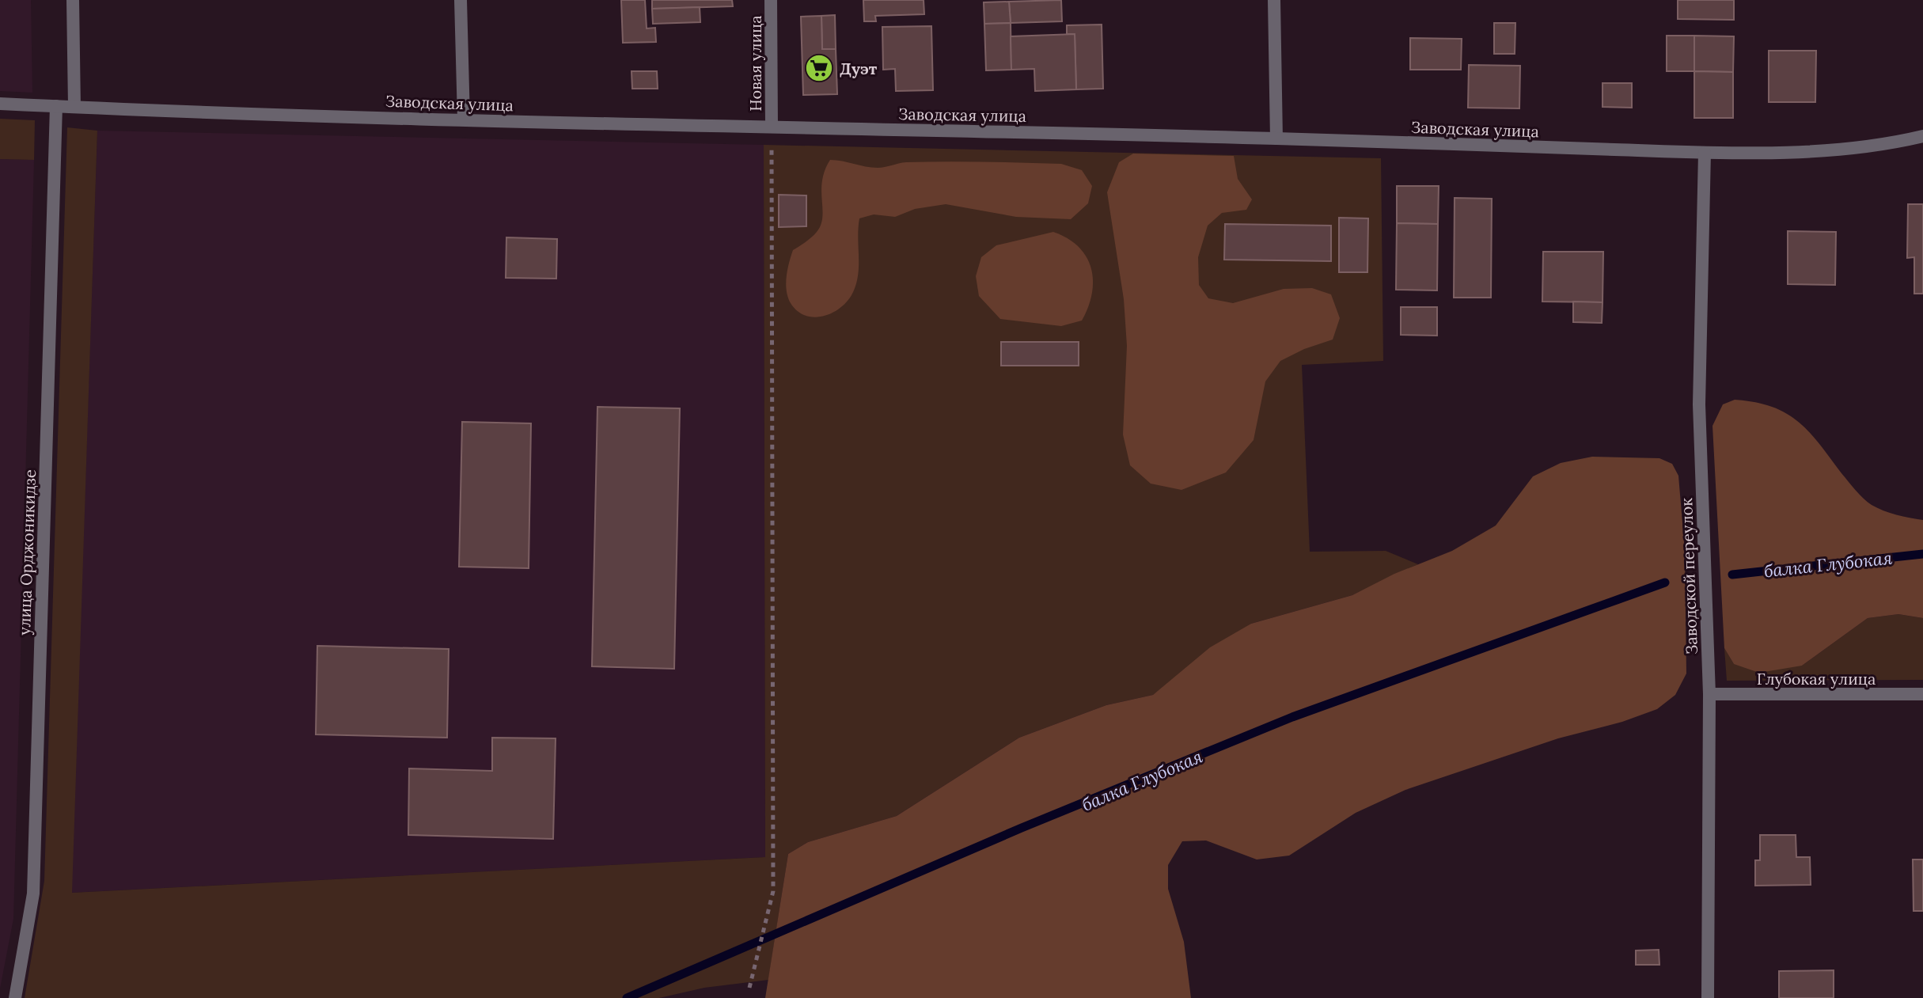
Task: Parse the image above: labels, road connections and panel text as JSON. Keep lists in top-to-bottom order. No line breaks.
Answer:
{"streets":{"street":["Новая улица","Заводская улица","улица Орджоникидзе","Заводской переулок","Глубокая улица"]},"crossings":[["Новая улица","Заводская улица"],["Заводская улица","улица Орджоникидзе"],["Заводская улица","Заводской переулок"],["Заводской переулок","Глубокая улица"]],"water":["балка Глубокая"],"places":{"supermarket":["Дуэт"]}}
